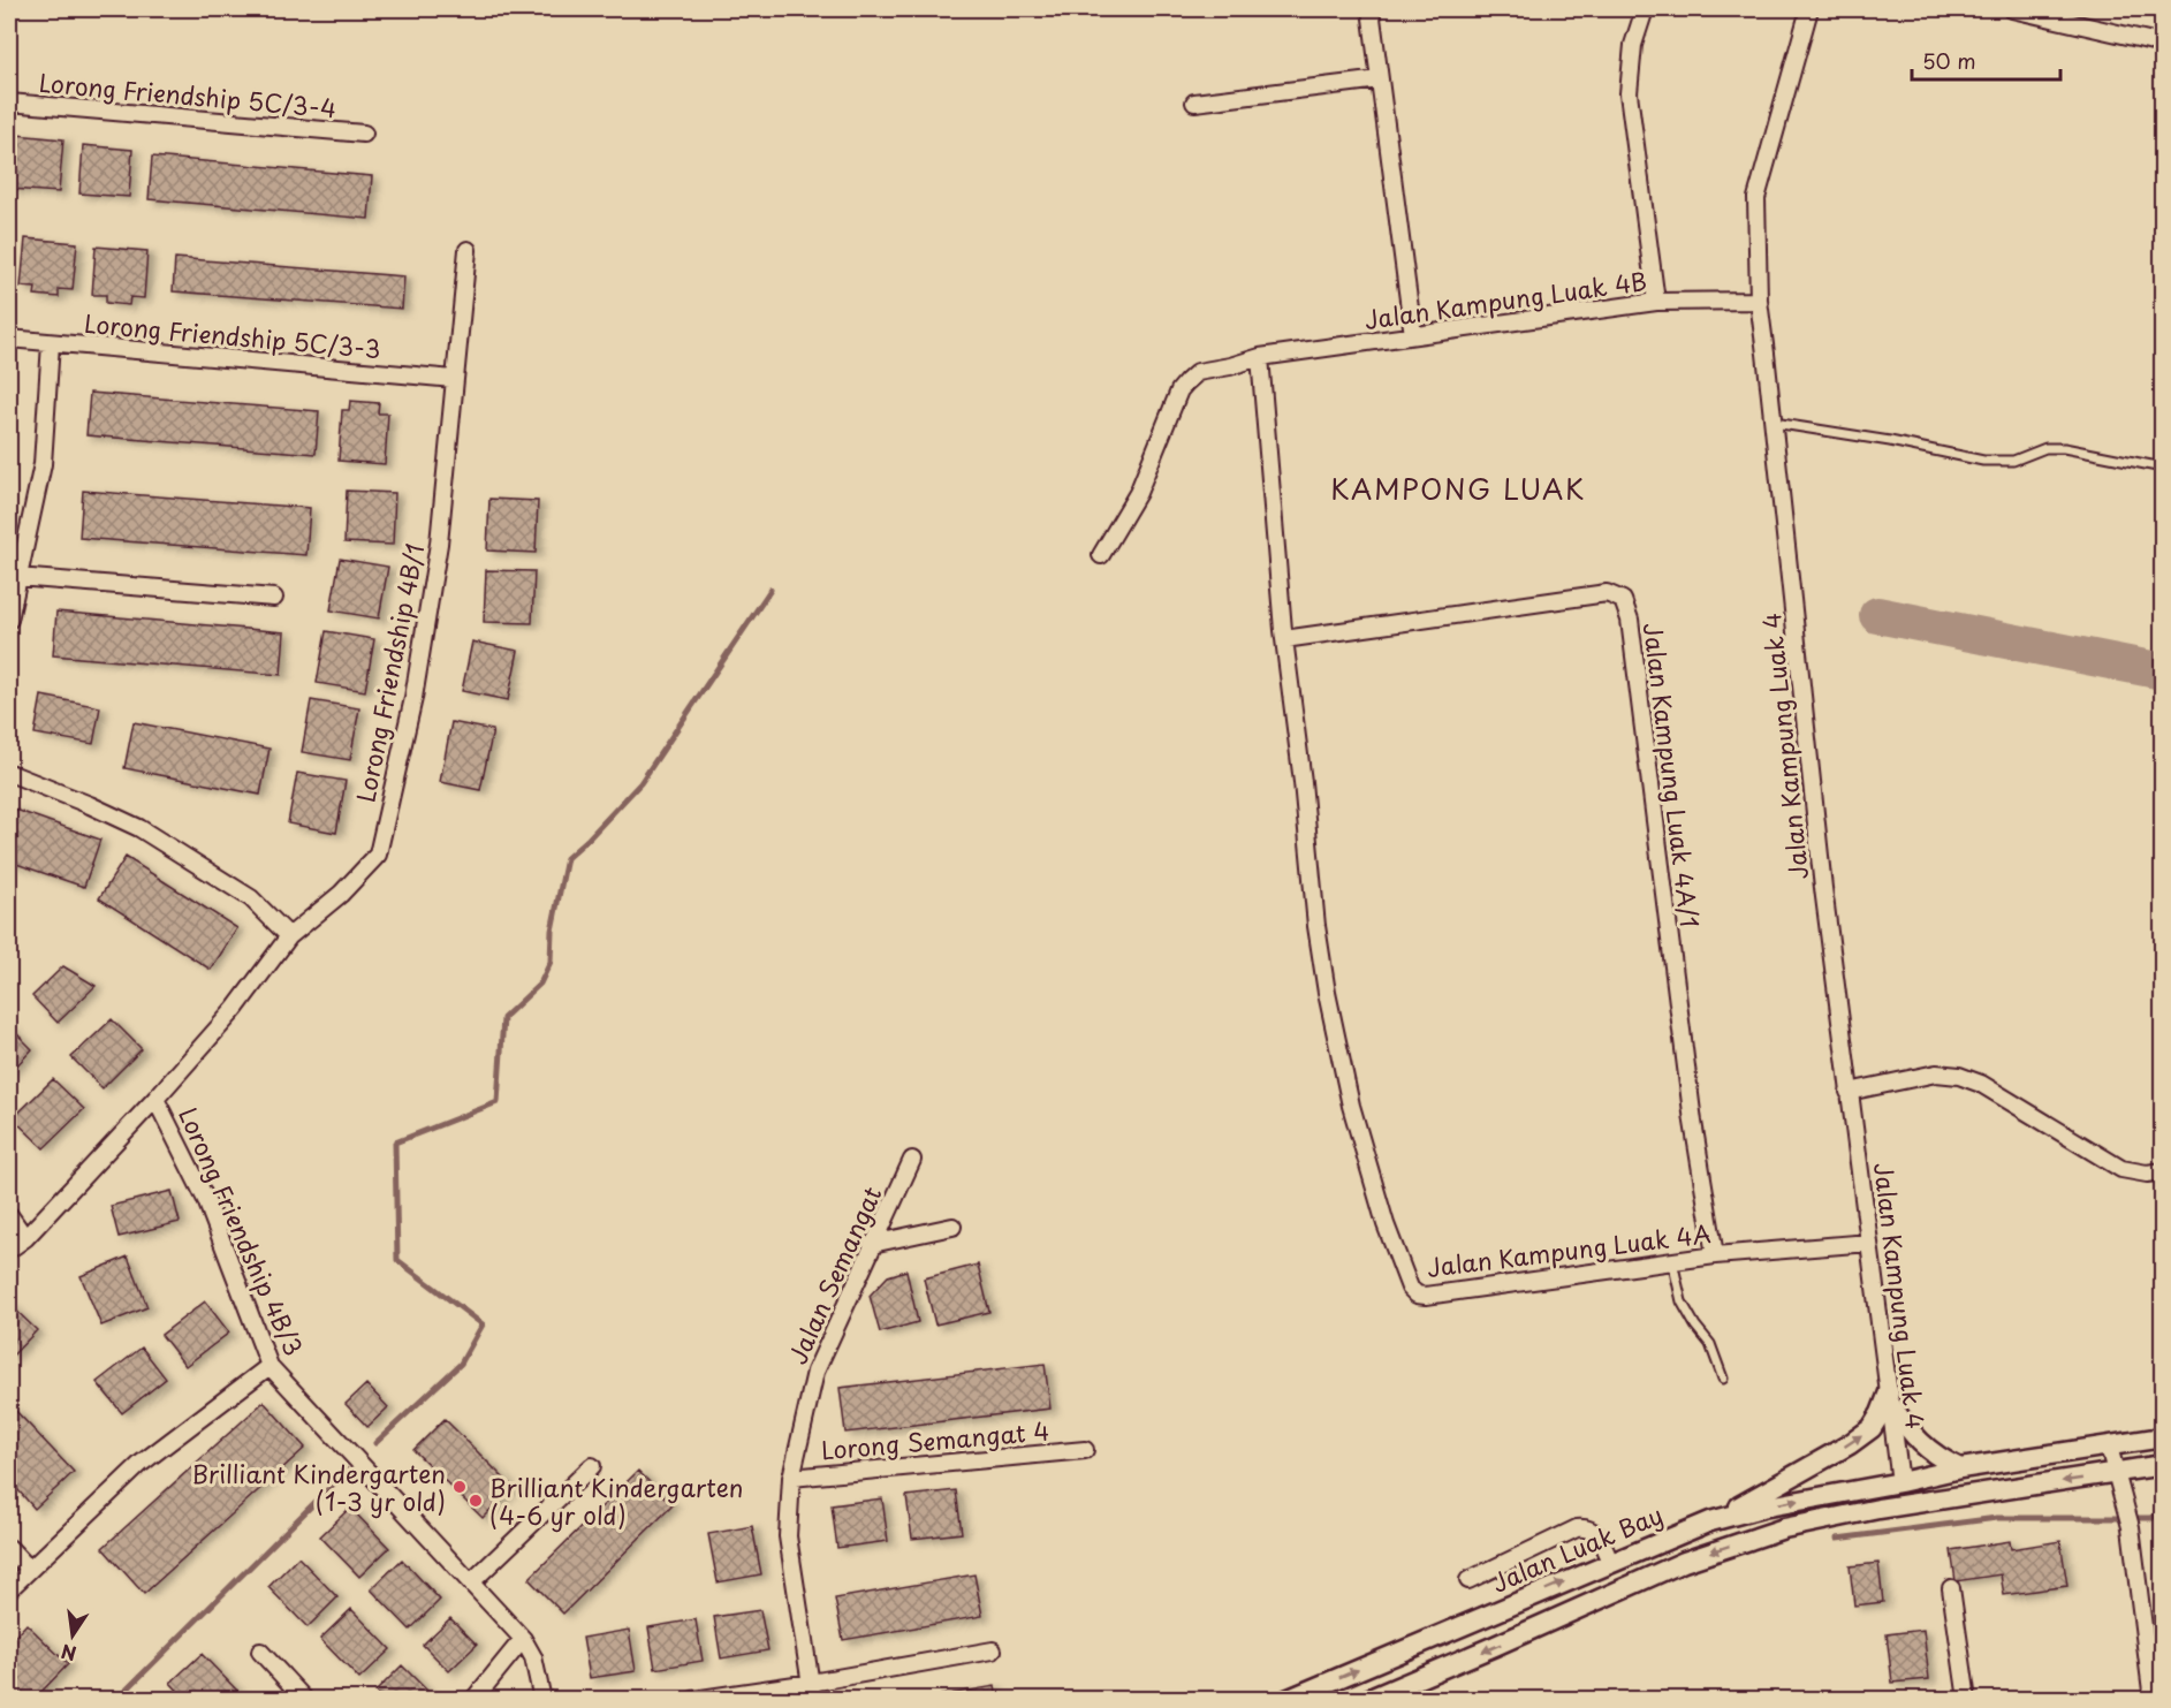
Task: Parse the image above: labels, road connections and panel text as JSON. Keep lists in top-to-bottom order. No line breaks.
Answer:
{"streets":{"street":["Lorong Friendship 5C/3-4","Jalan Kampung Luak 4B","Lorong Friendship 5C/3-3","Lorong Friendship 4B/1","Jalan Kampung Luak 4","Jalan Kampung Luak 4A/1","Lorong Friendship 4B/3","Jalan Kampung Luak 4A","Jalan Semangat","Lorong Semangat 4","Jalan Luak Bay"]},"crossings":[["Jalan Kampung Luak 4B","Jalan Kampung Luak 4"],["Jalan Kampung Luak 4B","Jalan Kampung Luak 4A"],["Lorong Friendship 5C/3-3","Lorong Friendship 4B/1"],["Lorong Friendship 4B/1","Lorong Friendship 4B/3"],["Jalan Kampung Luak 4","Jalan Kampung Luak 4A"],["Jalan Kampung Luak 4","Jalan Luak Bay"],["Jalan Kampung Luak 4A/1","Jalan Kampung Luak 4A"],["Jalan Semangat","Lorong Semangat 4"]],"districts":["KAMPONG LUAK"],"places":["Brilliant Kindergarten (1-3 yr old)","Brilliant Kindergarten (4-6 yr old)"],"scale_bar":"50 m","north":"bottom"}
